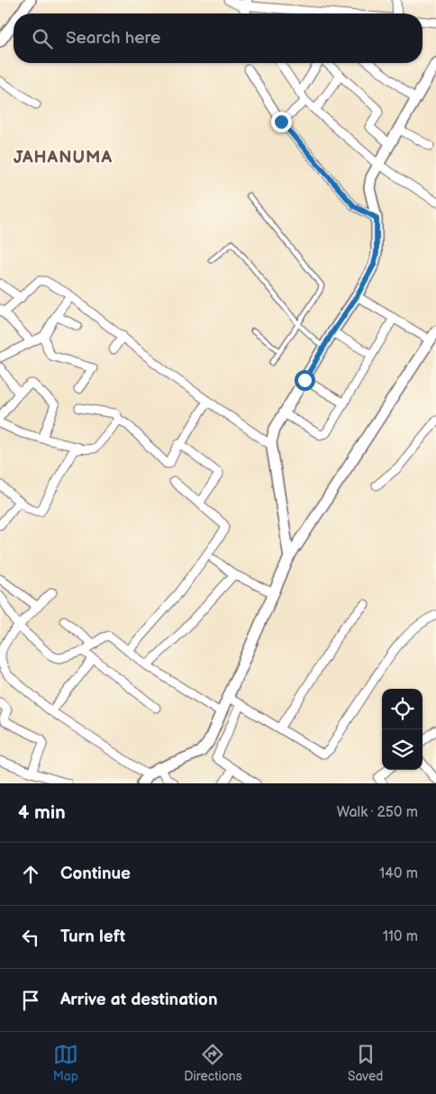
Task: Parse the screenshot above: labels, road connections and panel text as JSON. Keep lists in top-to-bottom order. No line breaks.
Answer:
{"districts":["JAHANUMA"],"page":{"search":"Search here","heading":["4 min","Walk · 250 m"],"list":[["Continue","140 m"],["Turn left","110 m"],"Arrive at destination"],"nav":["Map","Directions","Saved"]}}
